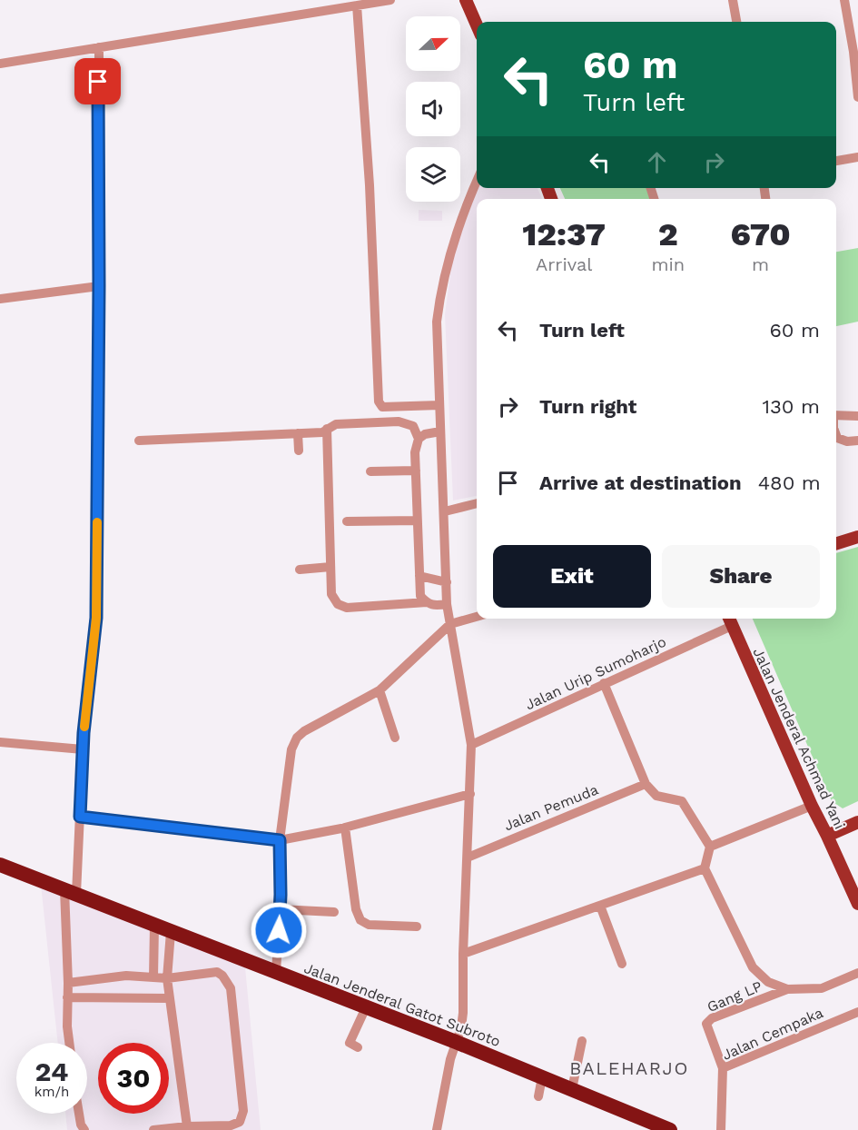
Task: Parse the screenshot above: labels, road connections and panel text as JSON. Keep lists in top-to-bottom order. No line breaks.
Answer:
{"streets":{"highway":["Jalan Jenderal Gatot Subroto"],"main road":["Jalan Jenderal Achmad Yani"],"street":["Jalan Urip Sumoharjo","Jalan Pemuda","Gang LP","Jalan Cempaka"]},"crossings":[["Jalan Urip Sumoharjo","Jalan Jenderal Achmad Yani"],["Gang LP","Jalan Cempaka"]],"districts":["BALEHARJO"],"north":"right","page":{"turn":["60 m","Turn left"],"eta":["12:37","Arrival","2","min","670","m"],"list":[{"name":"Turn left","value":"60 m"},{"name":"Turn right","value":"130 m"},{"name":"Arrive at destination","value":"480 m"}],"buttons":["Exit","Share"],"speed":"24 km/h","limit":"30"}}
